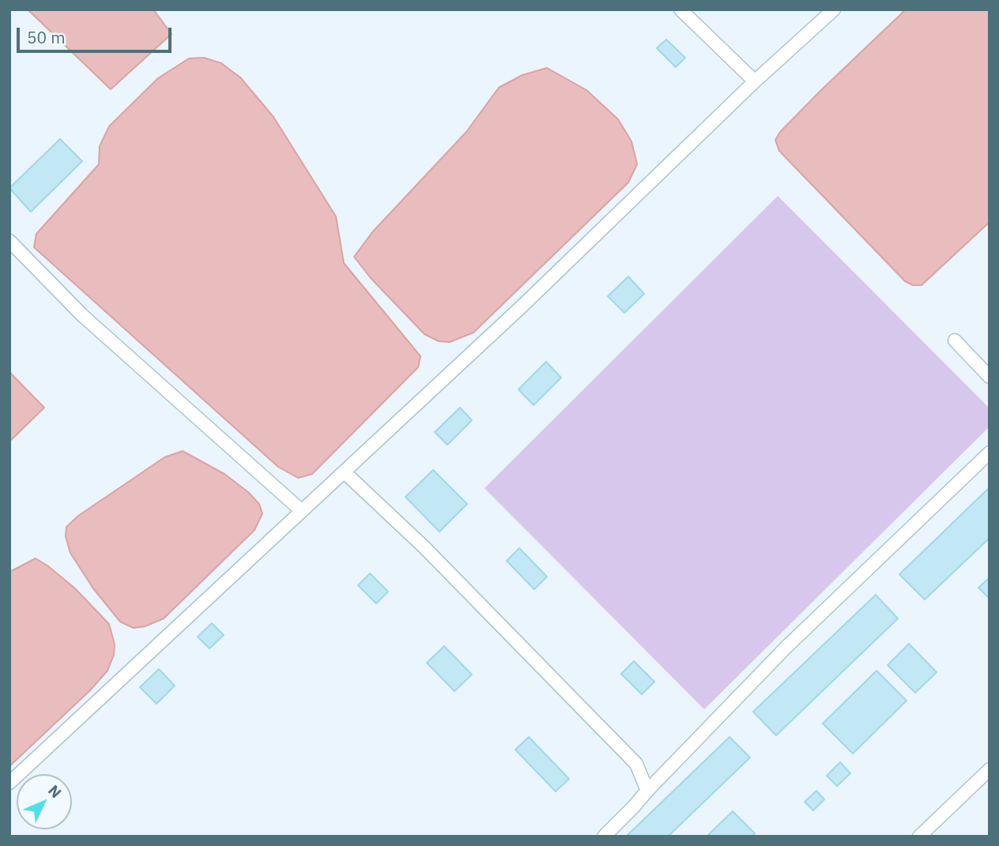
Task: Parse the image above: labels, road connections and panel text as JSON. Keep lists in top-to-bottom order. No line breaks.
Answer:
{"scale_bar":"50 m","north":"top right"}
